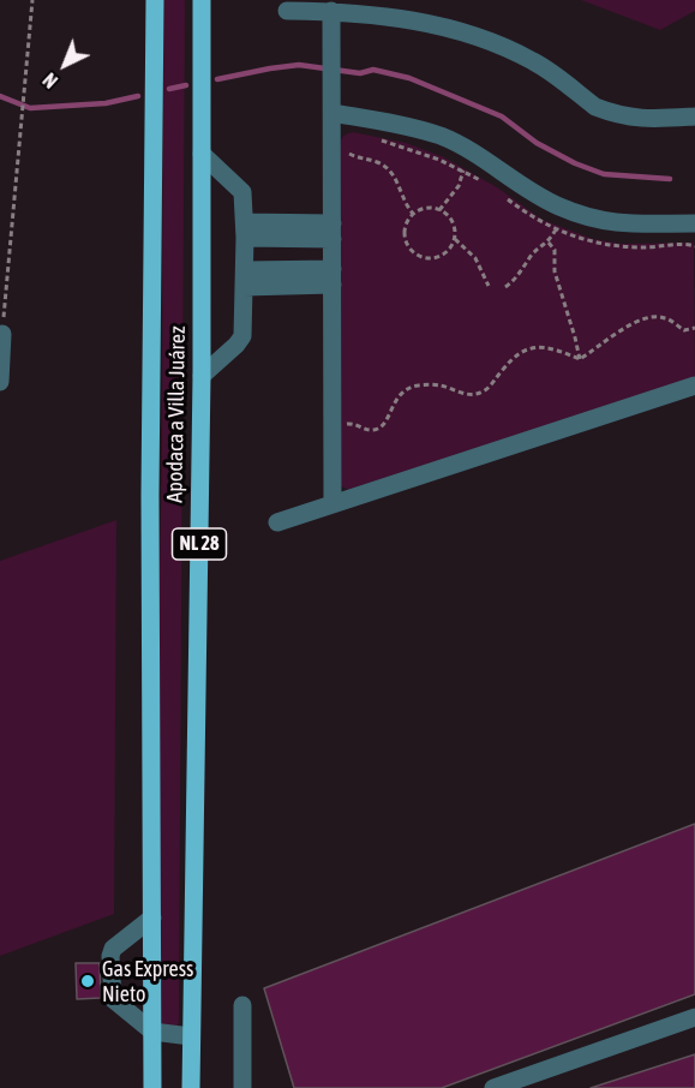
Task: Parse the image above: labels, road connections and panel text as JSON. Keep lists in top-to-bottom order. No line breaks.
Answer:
{"streets":{"main road":["Apodaca a Villa Juárez","NL 28"]},"places":["Gas Express Nieto"],"north":"bottom left"}
